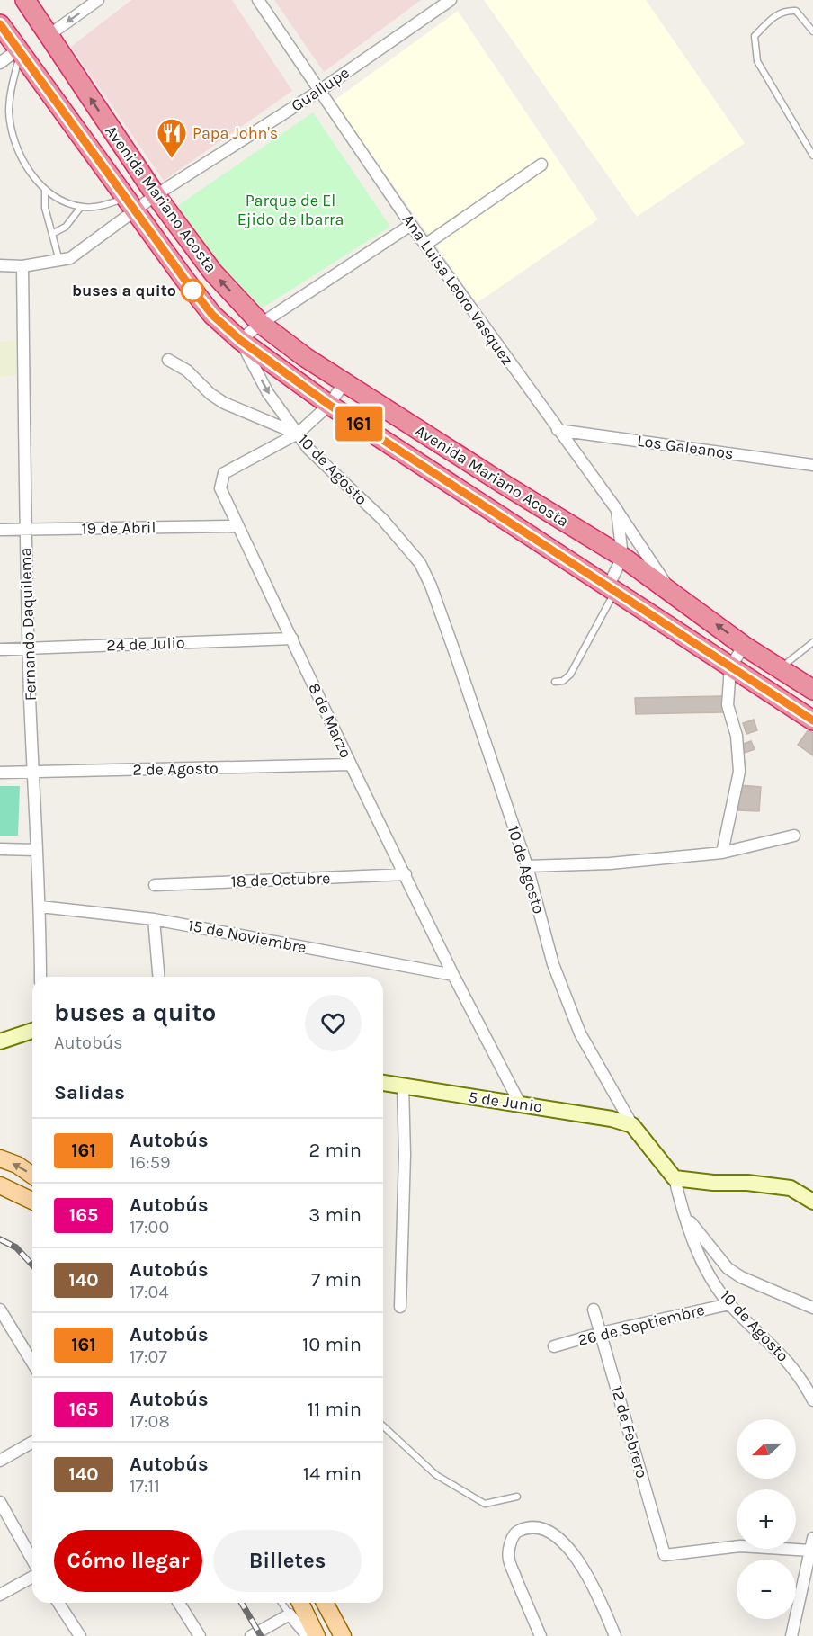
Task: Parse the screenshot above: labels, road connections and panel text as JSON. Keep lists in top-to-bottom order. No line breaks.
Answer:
{"streets":{"highway":["Avenida Mariano Acosta"],"street":["Guallupe","Ana Luisa Leoro Vasquez","Los Galeanos","10 de Agosto","19 de Abril","Fernando Daquilema","24 de Julio","8 de Marzo","2 de Agosto","18 de Octubre","15 de Noviembre","5 de Junio","26 de Septiembre","12 de Febrero"]},"crossings":[["Guallupe","Avenida Mariano Acosta"],["Guallupe","Ana Luisa Leoro Vasquez"],["Guallupe","Fernando Daquilema"],["Avenida Mariano Acosta","Ana Luisa Leoro Vasquez"],["Avenida Mariano Acosta","10 de Agosto"],["Avenida Mariano Acosta","8 de Marzo"],["Ana Luisa Leoro Vasquez","Los Galeanos"],["10 de Agosto","8 de Marzo"],["10 de Agosto","5 de Junio"],["10 de Agosto","26 de Septiembre"],["19 de Abril","Fernando Daquilema"],["19 de Abril","8 de Marzo"],["Fernando Daquilema","24 de Julio"],["Fernando Daquilema","2 de Agosto"],["Fernando Daquilema","15 de Noviembre"],["24 de Julio","8 de Marzo"],["8 de Marzo","2 de Agosto"],["8 de Marzo","18 de Octubre"],["8 de Marzo","15 de Noviembre"],["8 de Marzo","5 de Junio"],["26 de Septiembre","12 de Febrero"]],"parks":["Parque de El Ejido de Ibarra"],"places":{"restaurant":["Papa John's"],"other":["buses a quito"]},"lines":["bus line 161"],"north":"left","page":{"on_map":"161","heading":[["buses a quito","Autobús"],"Salidas"],"list":[{"mark":"161","name":"Autobús","note":"16:59","value":"2 min"},{"mark":"165","name":"Autobús","note":"17:00","value":"3 min"},{"mark":"140","name":"Autobús","note":"17:04","value":"7 min"},{"mark":"161","name":"Autobús","note":"17:07","value":"10 min"},{"mark":"165","name":"Autobús","note":"17:08","value":"11 min"},{"mark":"140","name":"Autobús","note":"17:11","value":"14 min"}],"map_buttons":["+","−"],"buttons":["Cómo llegar","Billetes"]}}
